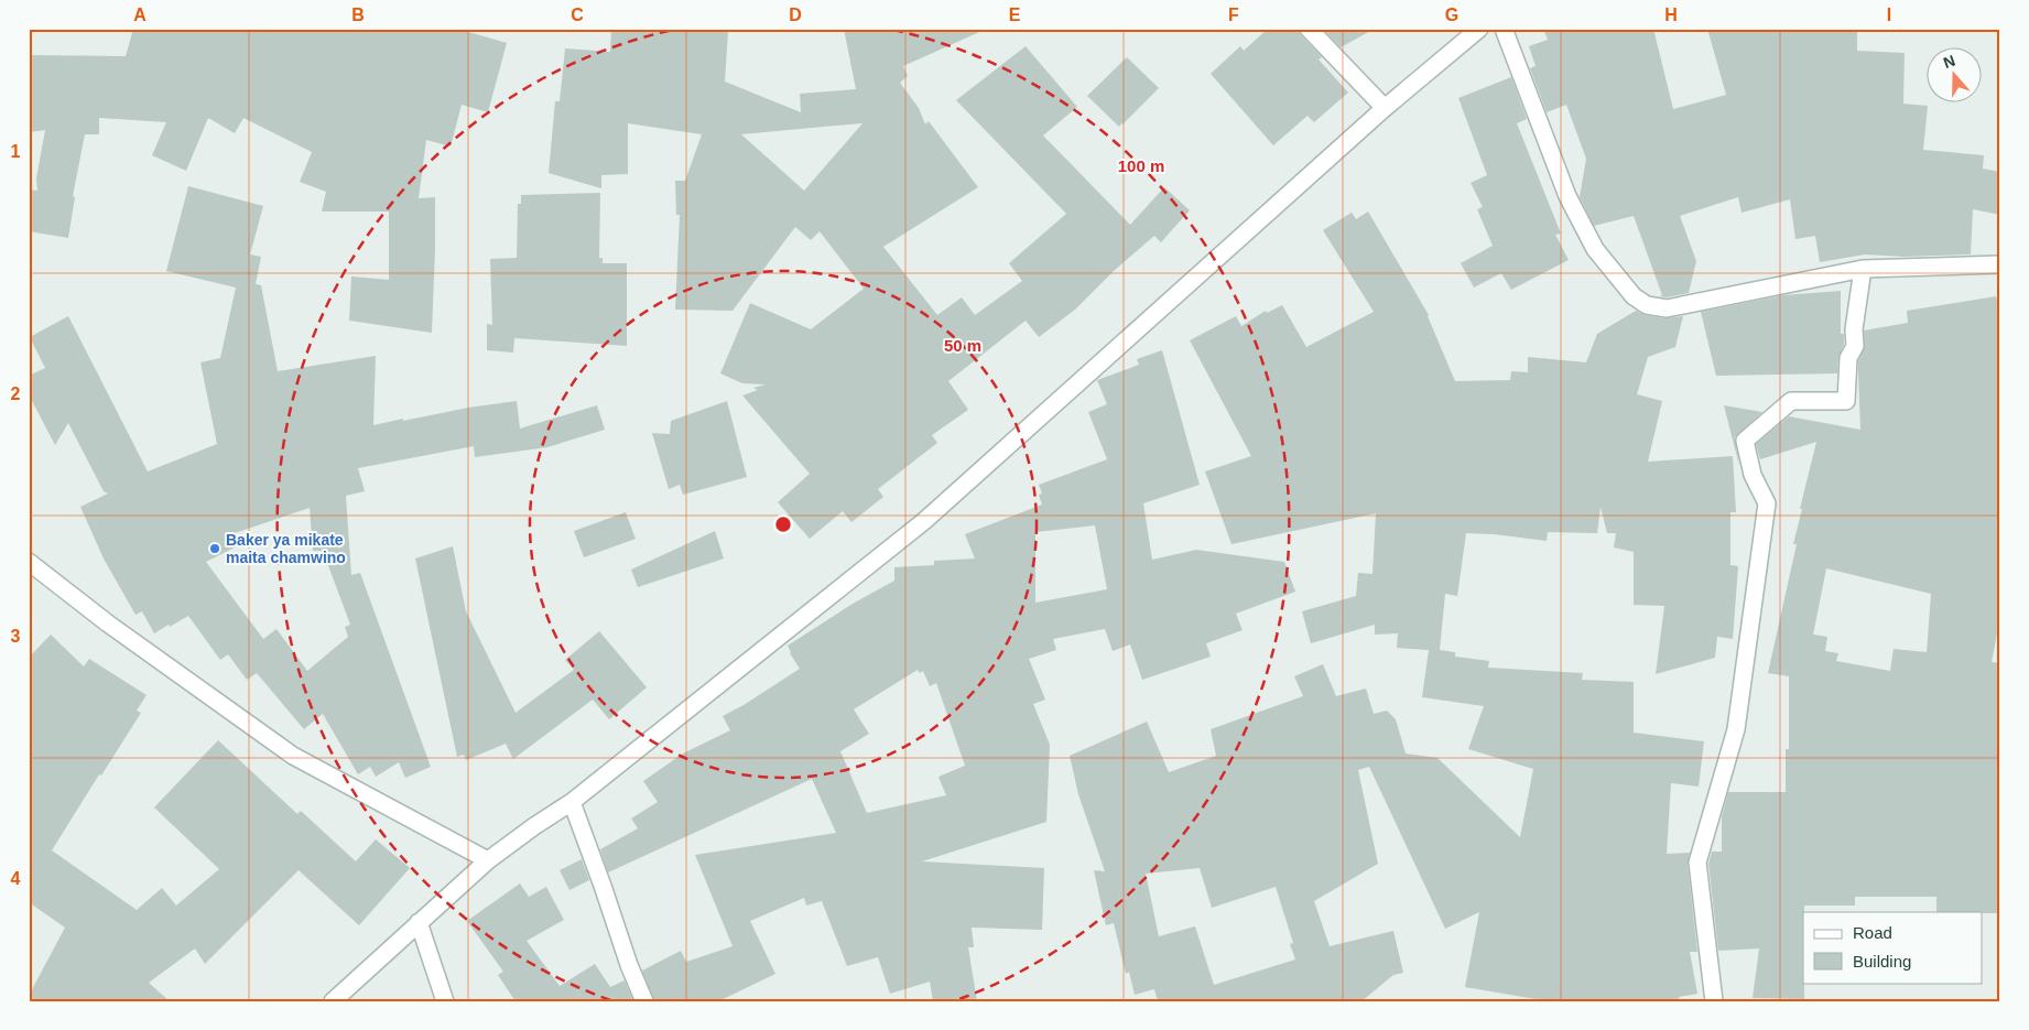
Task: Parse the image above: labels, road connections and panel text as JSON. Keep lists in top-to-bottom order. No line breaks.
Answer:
{"places":["Baker ya mikate maita chamwino"],"legend":["Road","Building"],"north":"top","grid":{"columns":["A","B","C","D","E","F","G","H","I"],"rows":["1","2","3","4"]},"rings":["100 m","50 m"]}
